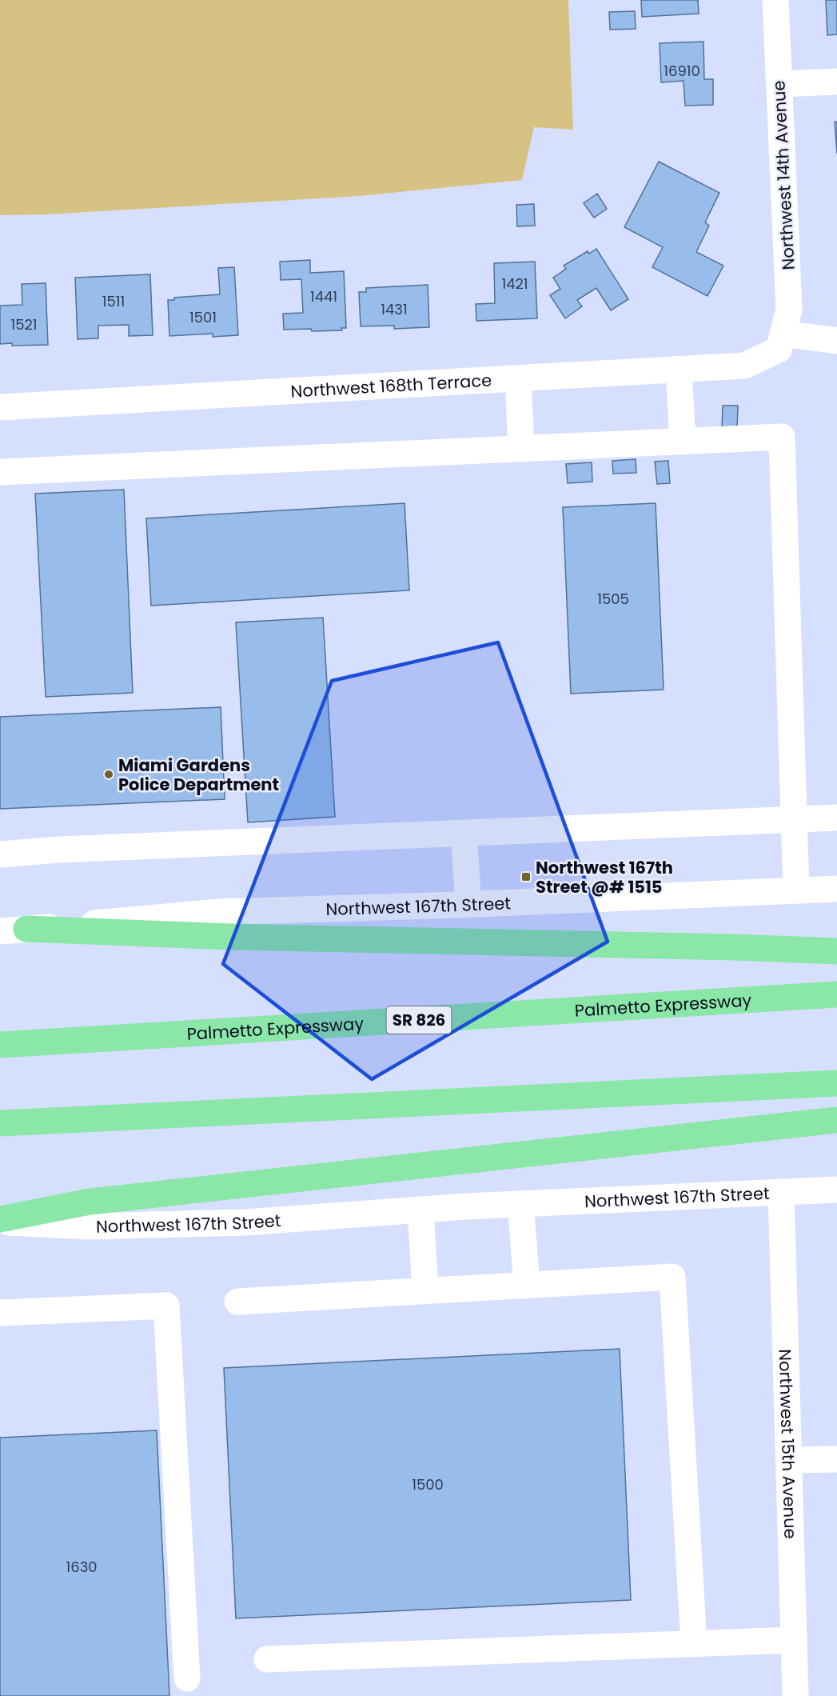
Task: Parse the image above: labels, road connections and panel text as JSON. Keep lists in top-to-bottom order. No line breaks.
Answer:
{"streets":{"highway":["Palmetto Expressway","SR 826"],"street":["Northwest 14th Avenue","Northwest 168th Terrace","Northwest 167th Street","Northwest 15th Avenue"]},"crossings":[["Northwest 14th Avenue","Northwest 168th Terrace"],["Northwest 167th Street","Northwest 15th Avenue"]],"places":{"other":["Miami Gardens Police Department"],"transit":["Northwest 167th Street @# 1515"]},"house_numbers":["16910","1421","1441","1511","1431","1501","1521","1505","1500","1630"]}
